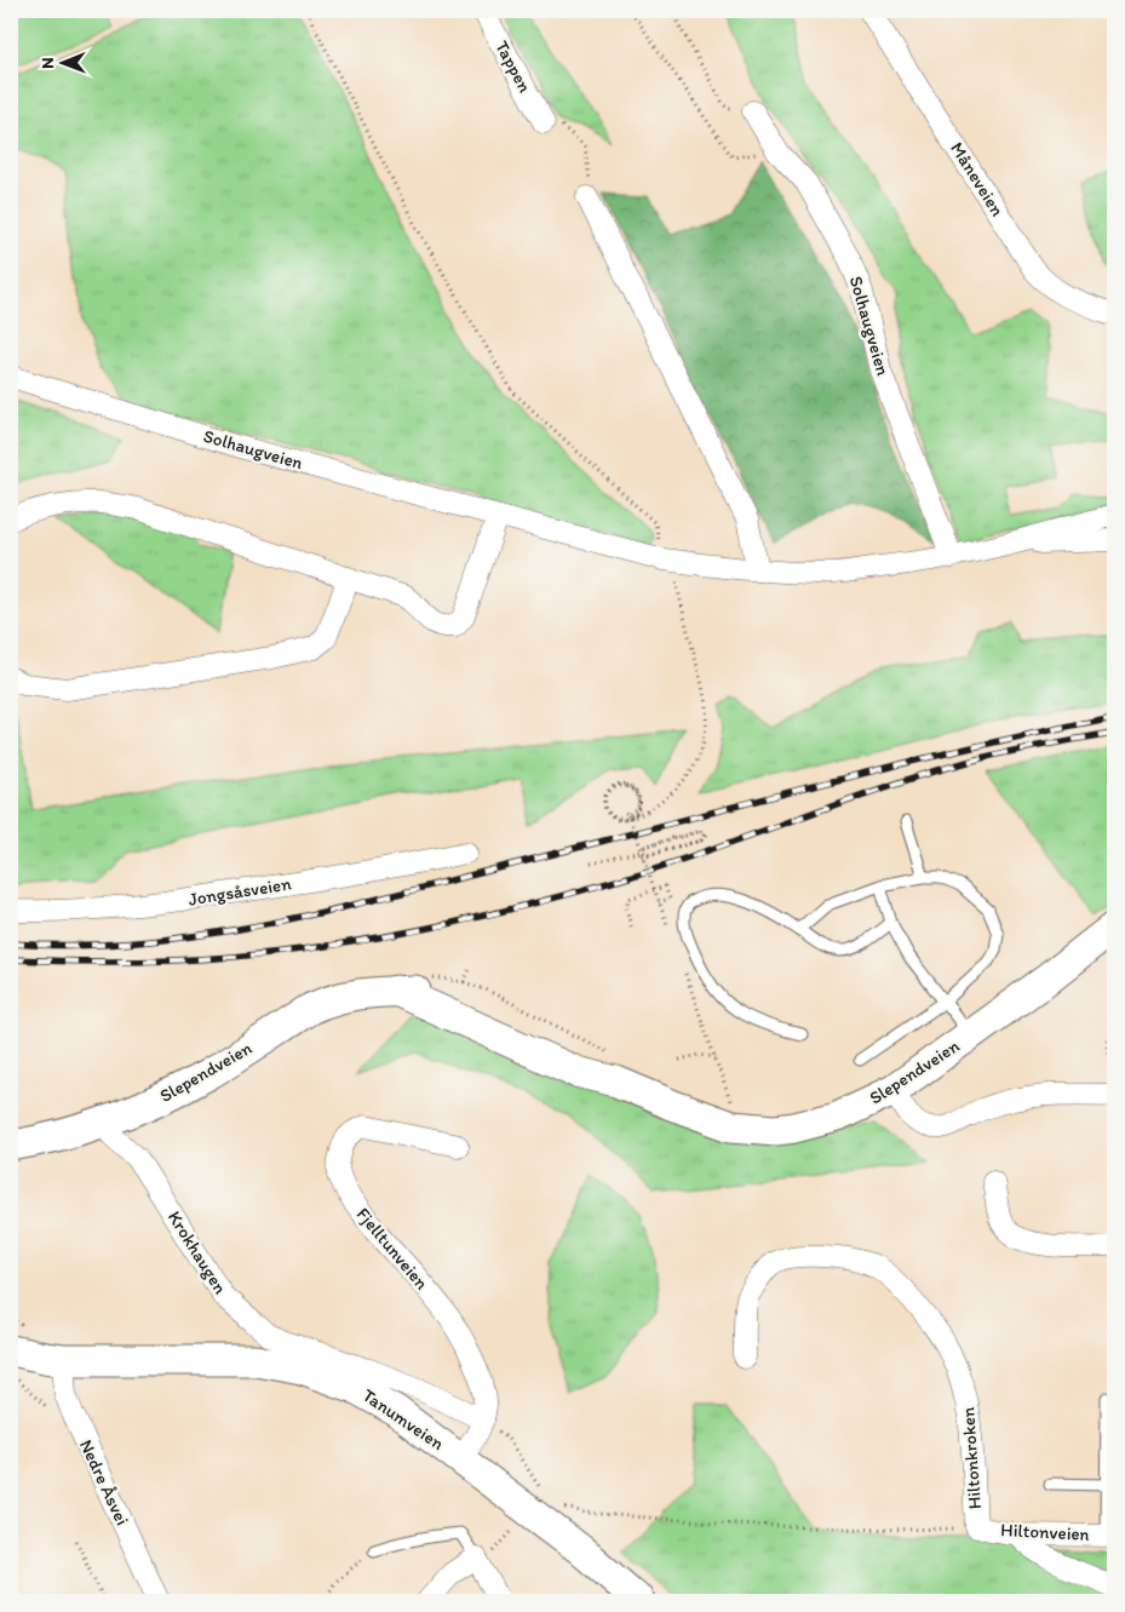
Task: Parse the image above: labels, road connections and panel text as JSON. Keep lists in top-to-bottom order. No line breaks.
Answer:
{"streets":{"main road":["Slependveien","Tanumveien"],"street":["Tappen","Måneveien","Solhaugveien","Jongsåsveien","Fjelltunveien","Krokhaugen","Hiltonkroken","Nedre Åsvei","Hiltonveien"]},"crossings":[["Slependveien","Krokhaugen"],["Fjelltunveien","Krokhaugen"],["Tanumveien","Nedre Åsvei"],["Hiltonkroken","Hiltonveien"]],"north":"left"}
